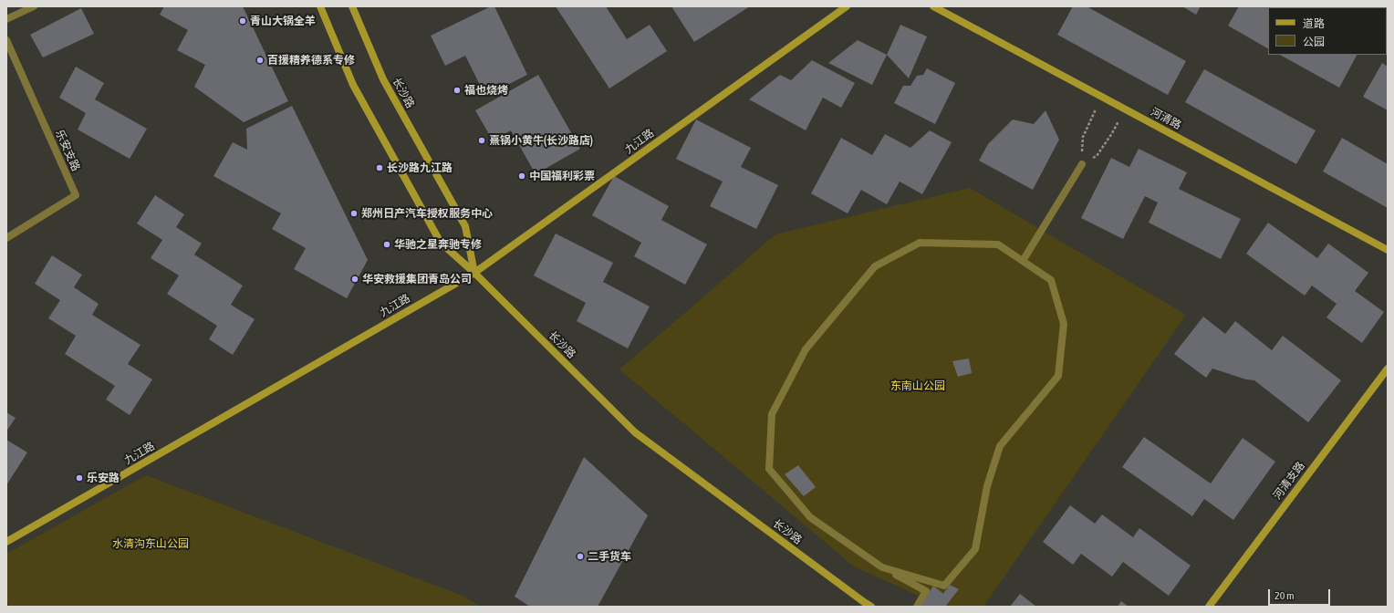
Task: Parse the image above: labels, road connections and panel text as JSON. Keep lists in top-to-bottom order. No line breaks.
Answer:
{"streets":{"street":["长沙路","河清路","九江路","乐安支路","河清支路"]},"crossings":[["长沙路","九江路"]],"parks":["东南山公园","水清沟东山公园"],"places":["青山大锅全羊","百援精养德系专修","福也烧烤","熹锅小黄牛(长沙路店)","长沙路九江路","中国福利彩票","郑州日产汽车授权服务中心","华驰之星奔驰专修","华安救援集团青岛公司","乐安路","二手货车"],"legend":["道路","公园"],"scale_bar":"20 m"}
